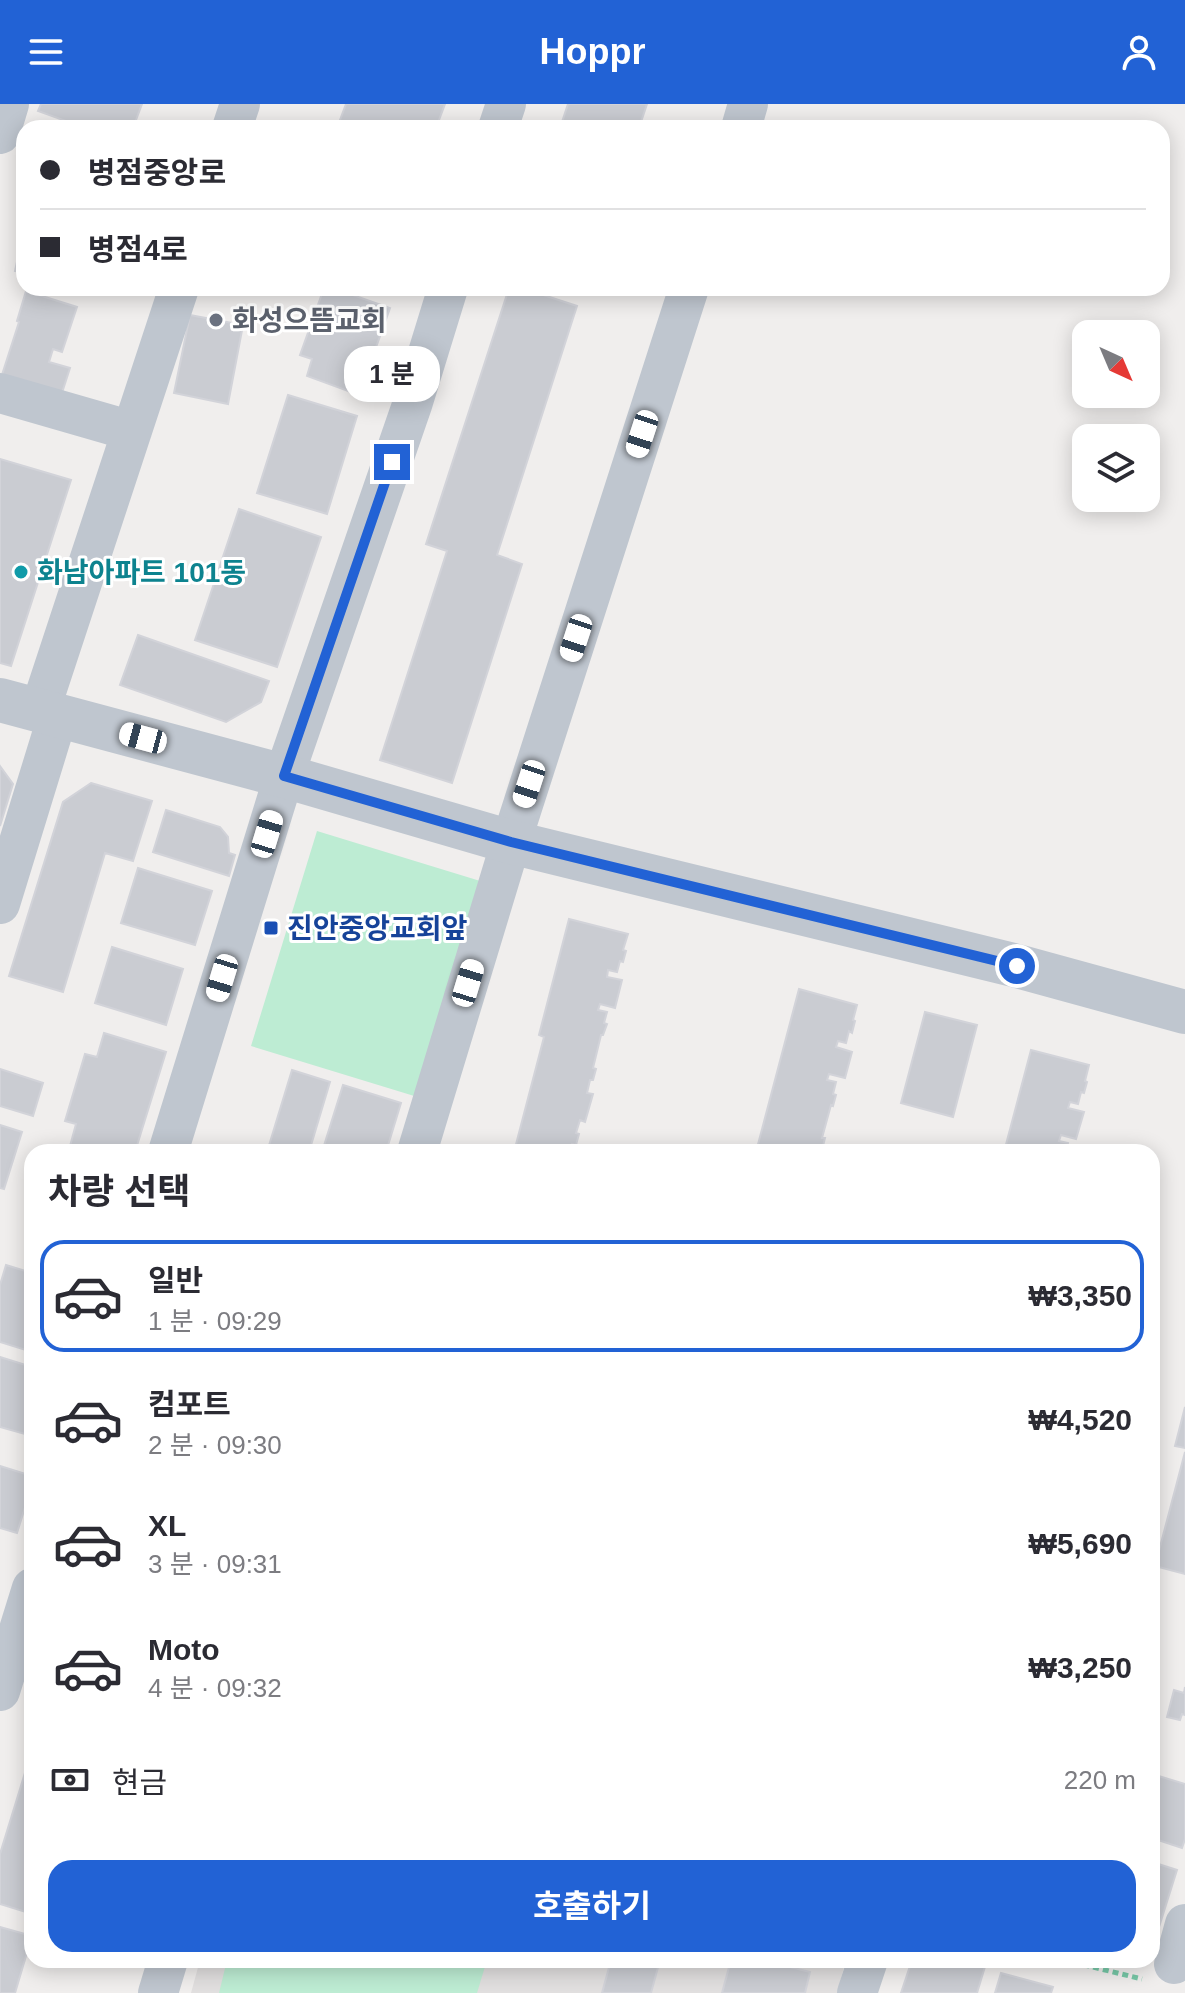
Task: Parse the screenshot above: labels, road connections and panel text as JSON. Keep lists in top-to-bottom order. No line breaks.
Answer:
{"places":{"other":["화성으뜸교회","화남아파트 101동"],"transit":["진안중앙교회앞"]},"north":"bottom right","page":{"header":"Hoppr","banner":["병점중앙로","병점4로"],"bubble":"1 분","heading":"차량 선택","list":[{"name":"일반","note":"1 분 · 09:29","value":"₩3,350"},{"name":"컴포트","note":"2 분 · 09:30","value":"₩4,520"},{"name":"XL","note":"3 분 · 09:31","value":"₩5,690"},{"name":"Moto","note":"4 분 · 09:32","value":"₩3,250"}],"pay":["현금","220 m"],"buttons":"호출하기"}}
